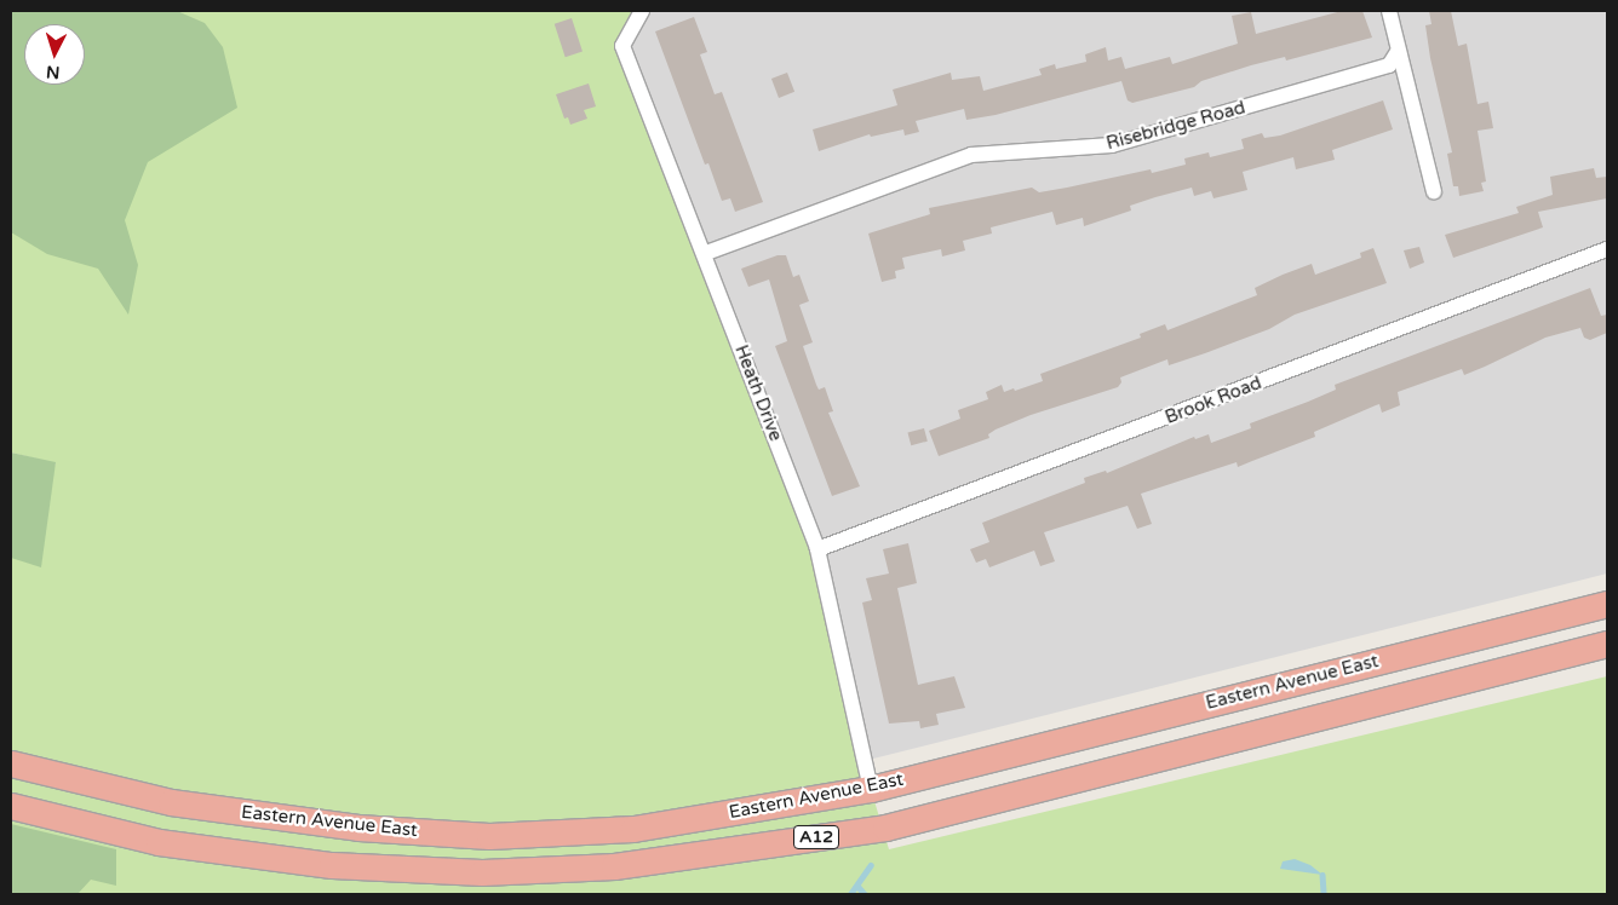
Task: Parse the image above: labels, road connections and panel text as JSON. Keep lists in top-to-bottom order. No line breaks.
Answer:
{"streets":{"highway":["Eastern Avenue East","A12"],"street":["Risebridge Road","Heath Drive","Brook Road"]},"crossings":[["Risebridge Road","Heath Drive"],["Heath Drive","Brook Road"],["Heath Drive","Eastern Avenue East"]],"north":"bottom"}
